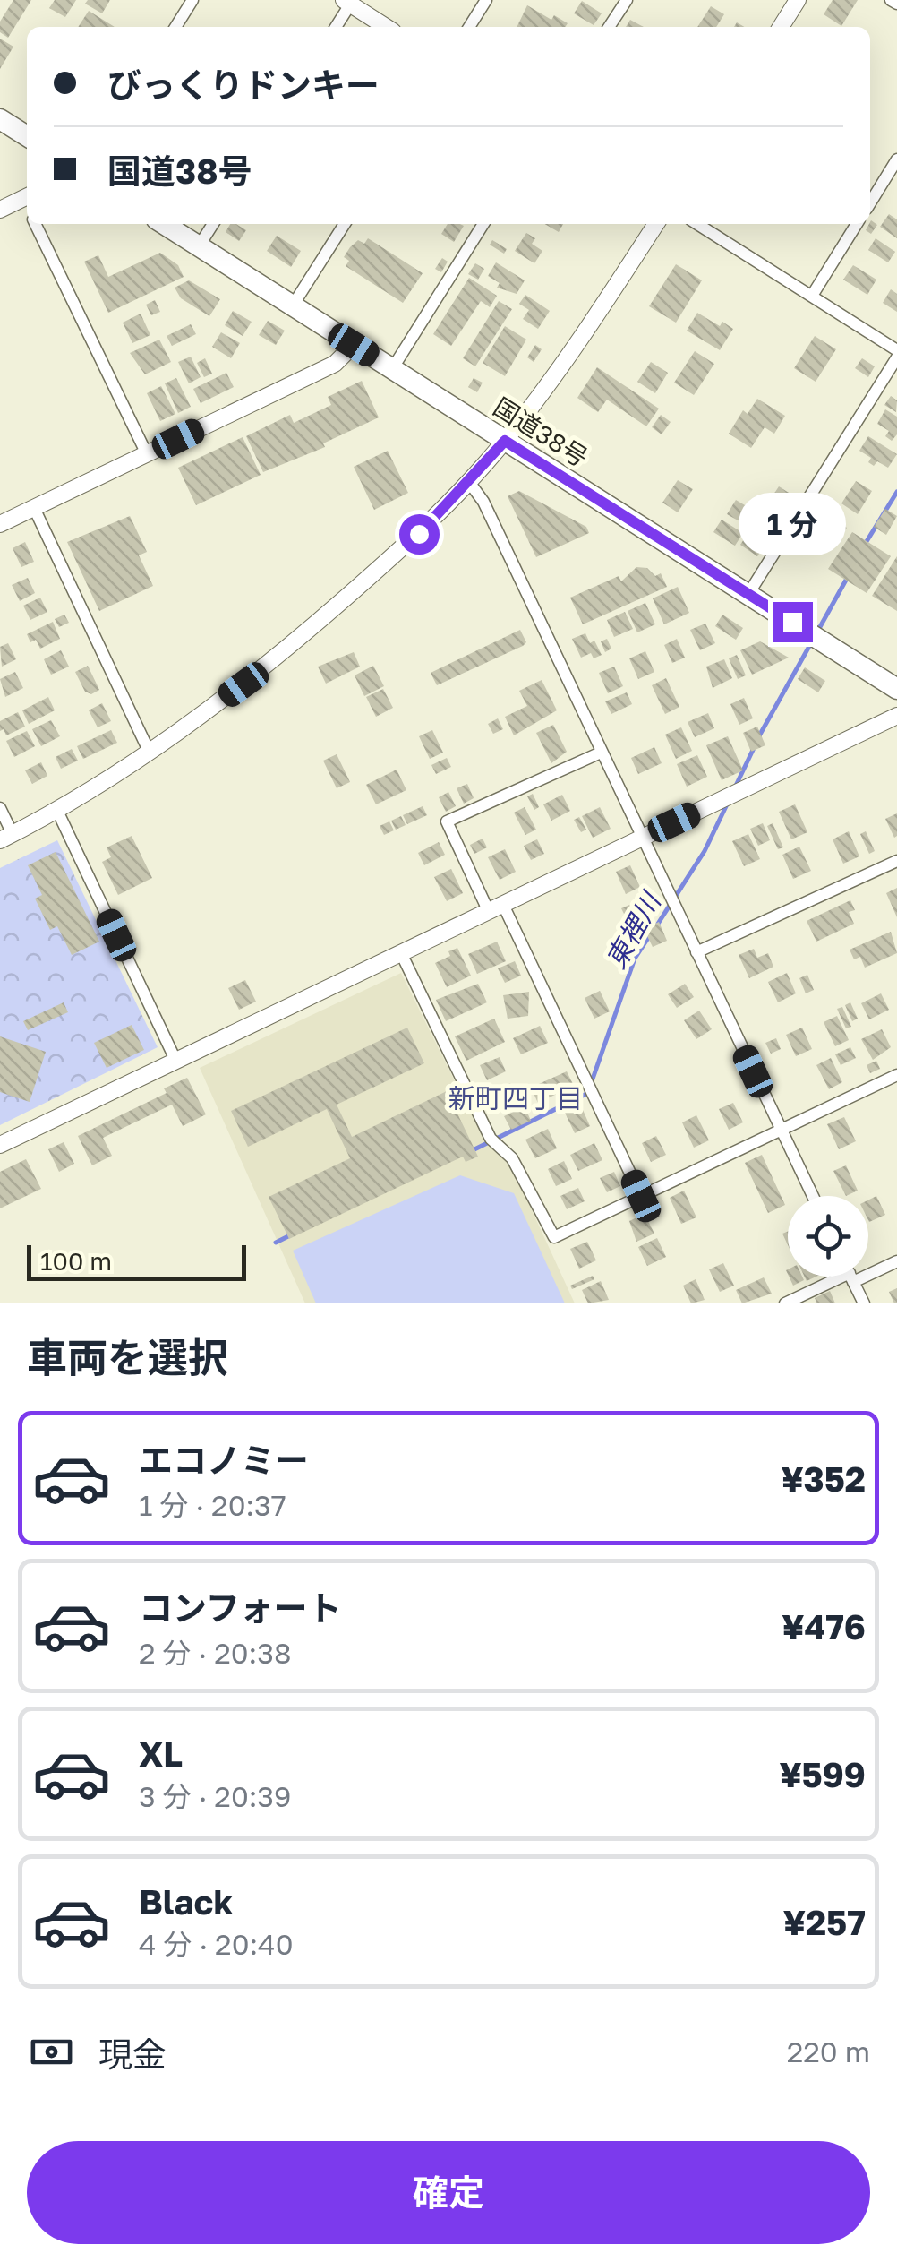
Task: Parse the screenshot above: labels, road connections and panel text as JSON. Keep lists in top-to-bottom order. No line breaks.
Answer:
{"streets":{"highway":["国道38号"]},"districts":["新町四丁目"],"water":["東裡川"],"scale_bar":"100 m","page":{"banner":["びっくりドンキー","国道38号"],"bubble":"1 分","scale":"100 m","heading":"車両を選択","list":[{"name":"エコノミー","note":"1 分 · 20:37","value":"¥352"},{"name":"コンフォート","note":"2 分 · 20:38","value":"¥476"},{"name":"XL","note":"3 分 · 20:39","value":"¥599"},{"name":"Black","note":"4 分 · 20:40","value":"¥257"}],"pay":["現金","220 m"],"buttons":"確定"}}
